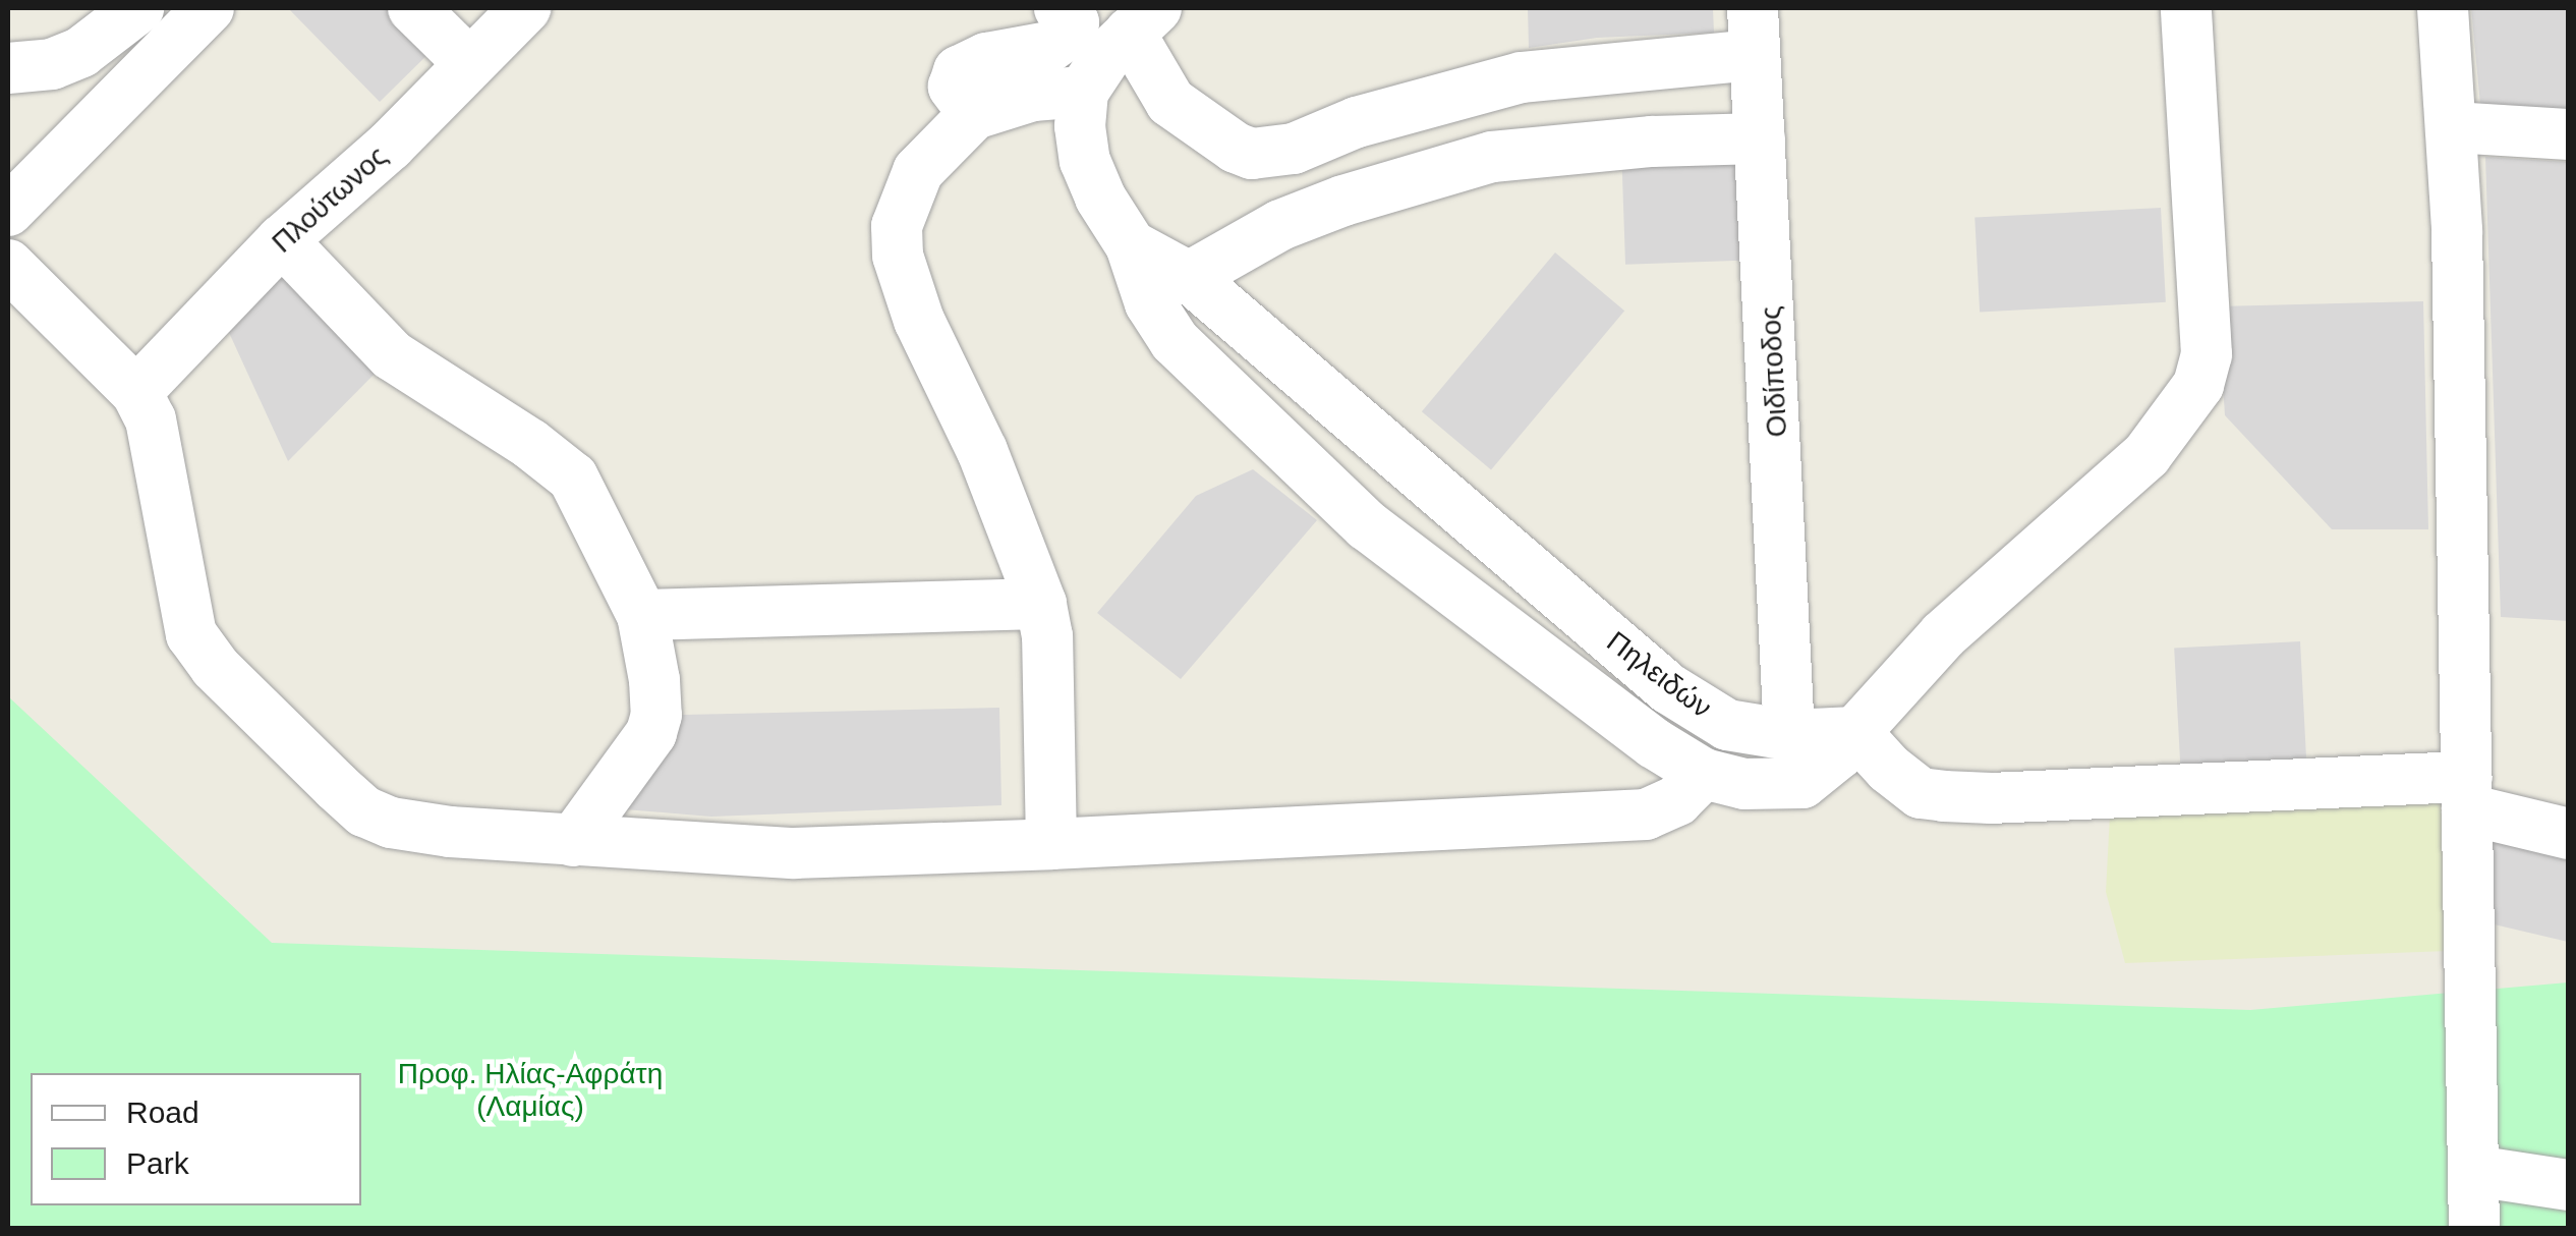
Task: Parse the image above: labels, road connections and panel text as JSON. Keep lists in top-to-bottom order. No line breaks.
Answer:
{"streets":{"street":["Πλούτωνος","Οιδίποδος","Πηλειδών"]},"crossings":[["Οιδίποδος","Πηλειδών"]],"parks":["Προφ. Ηλίας-Αφράτη (Λαμίας)"],"legend":["Road","Park"]}
